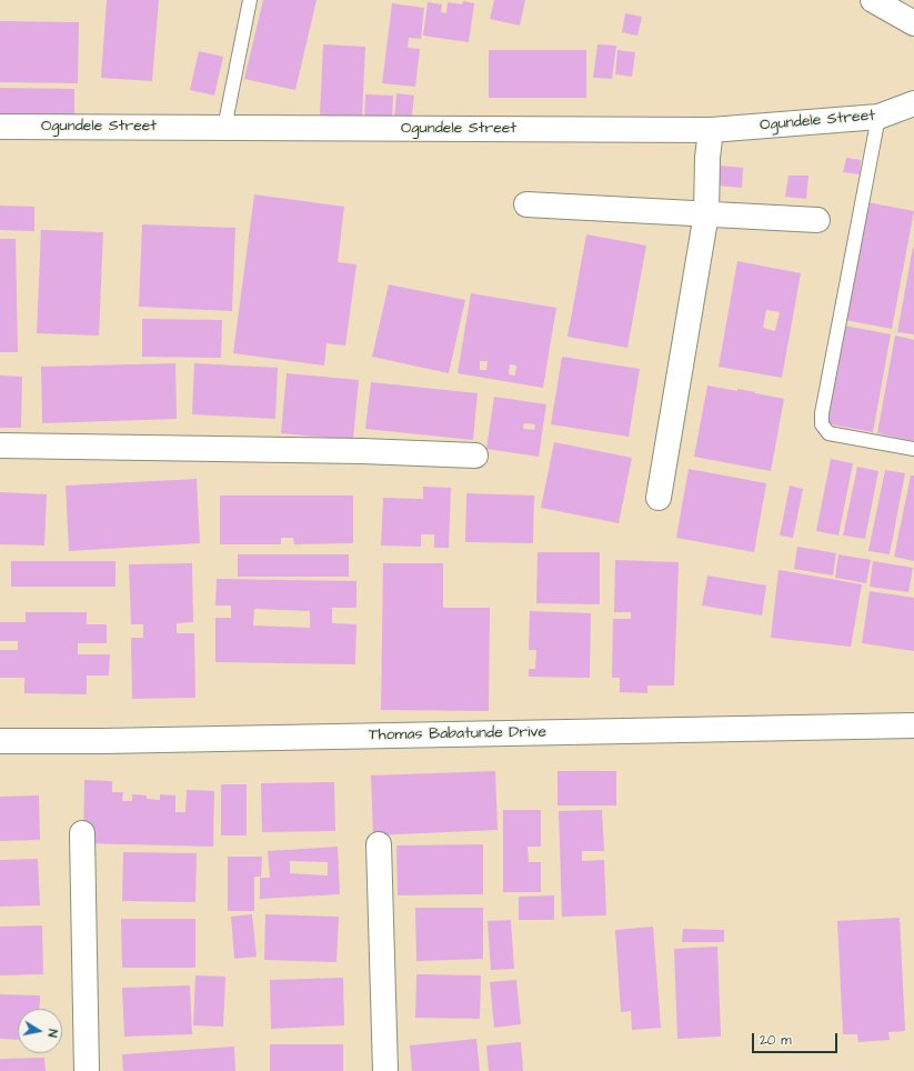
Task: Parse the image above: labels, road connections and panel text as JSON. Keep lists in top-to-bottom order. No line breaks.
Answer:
{"streets":{"street":["Ogundele Street","Thomas Babatunde Drive"]},"scale_bar":"20 m","north":"right"}
